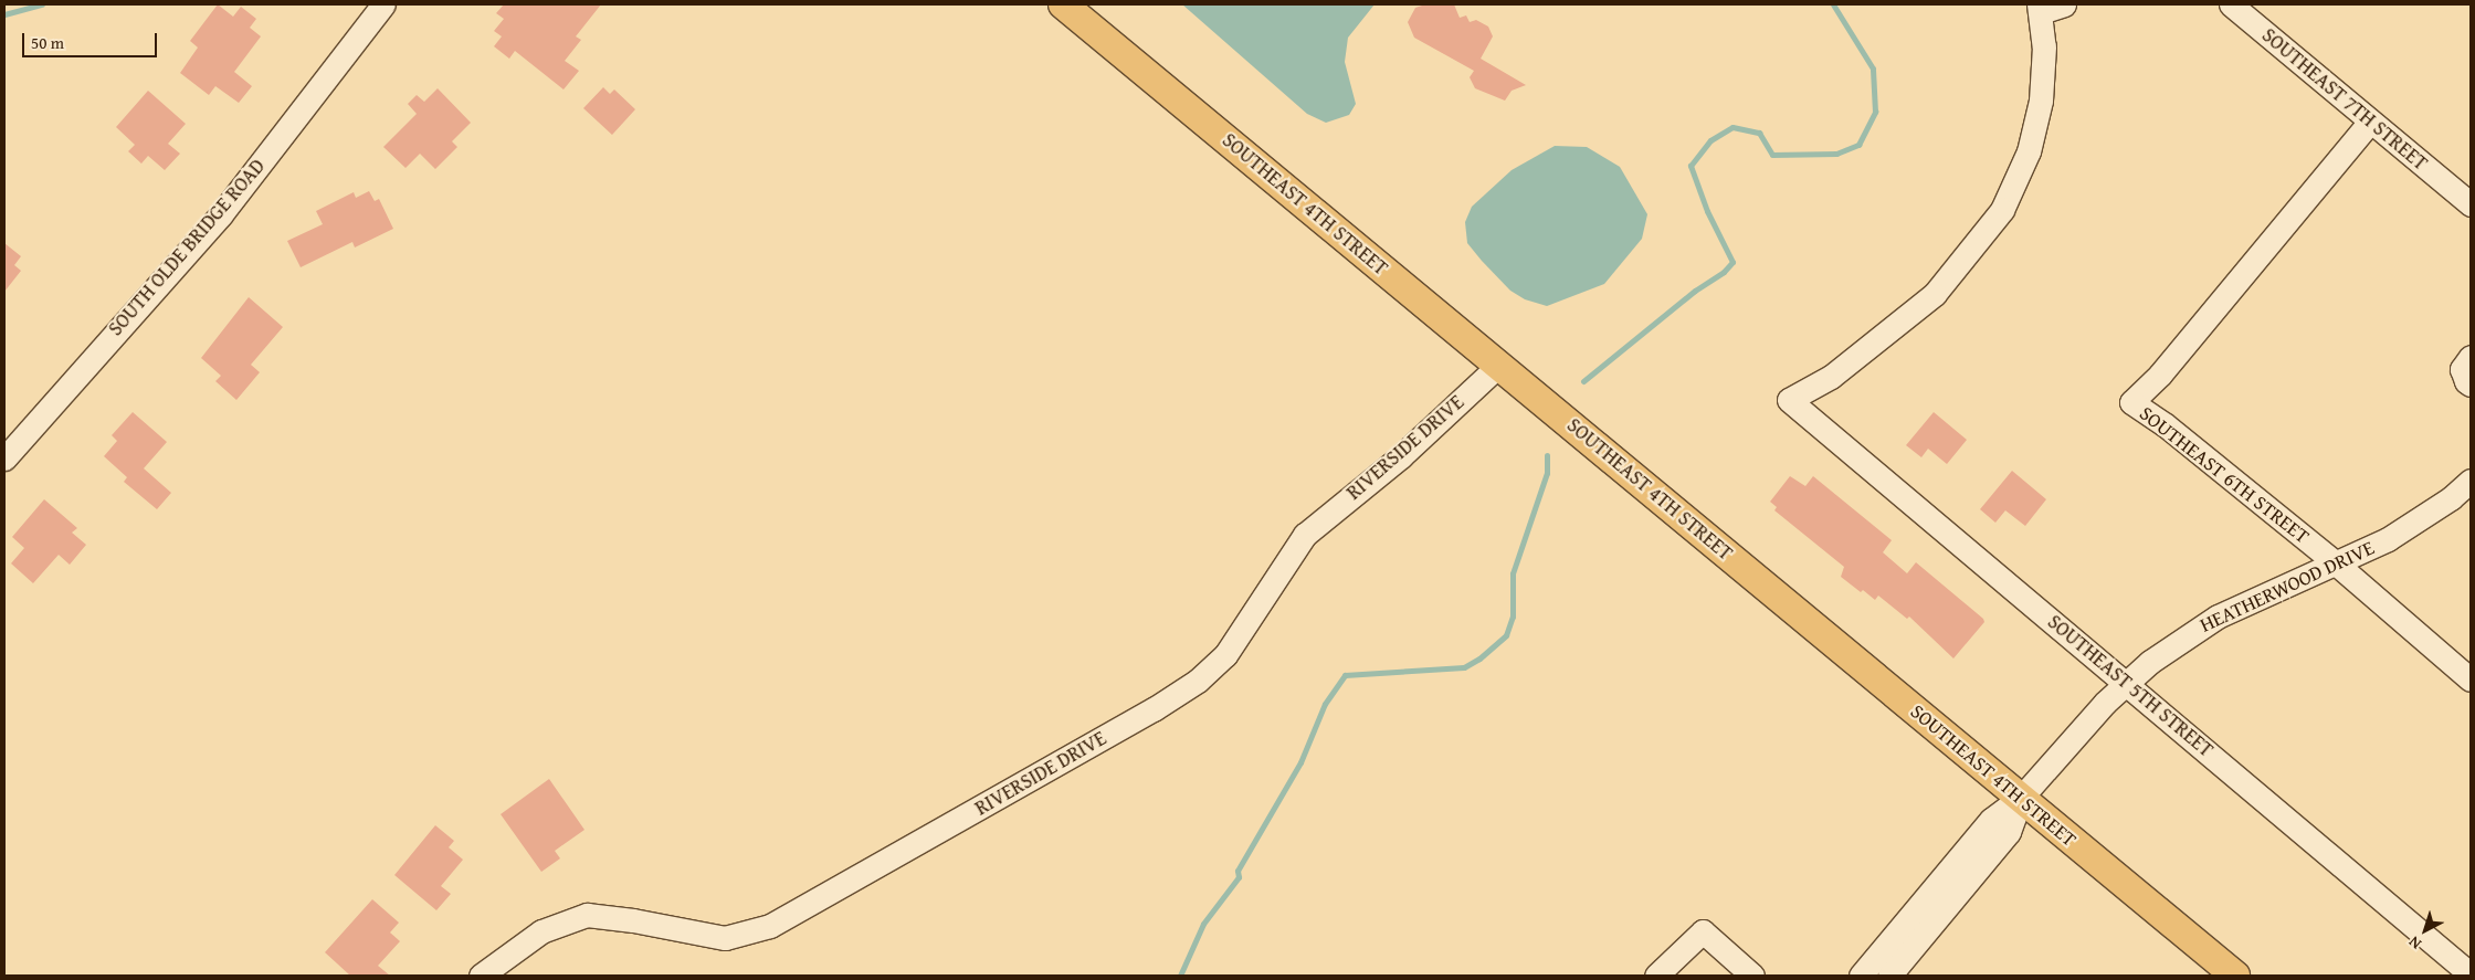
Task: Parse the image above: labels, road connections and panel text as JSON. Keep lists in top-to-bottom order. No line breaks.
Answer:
{"streets":{"main road":["SOUTHEAST 4TH STREET"],"street":["SOUTHEAST 7TH STREET","SOUTH OLDE BRIDGE ROAD","RIVERSIDE DRIVE","SOUTHEAST 6TH STREET","HEATHERWOOD DRIVE","SOUTHEAST 5TH STREET"]},"crossings":[["SOUTHEAST 7TH STREET","SOUTHEAST 6TH STREET"],["SOUTHEAST 4TH STREET","RIVERSIDE DRIVE"],["SOUTHEAST 4TH STREET","HEATHERWOOD DRIVE"],["SOUTHEAST 6TH STREET","HEATHERWOOD DRIVE"],["HEATHERWOOD DRIVE","SOUTHEAST 5TH STREET"]],"scale_bar":"50 m","north":"bottom left"}
